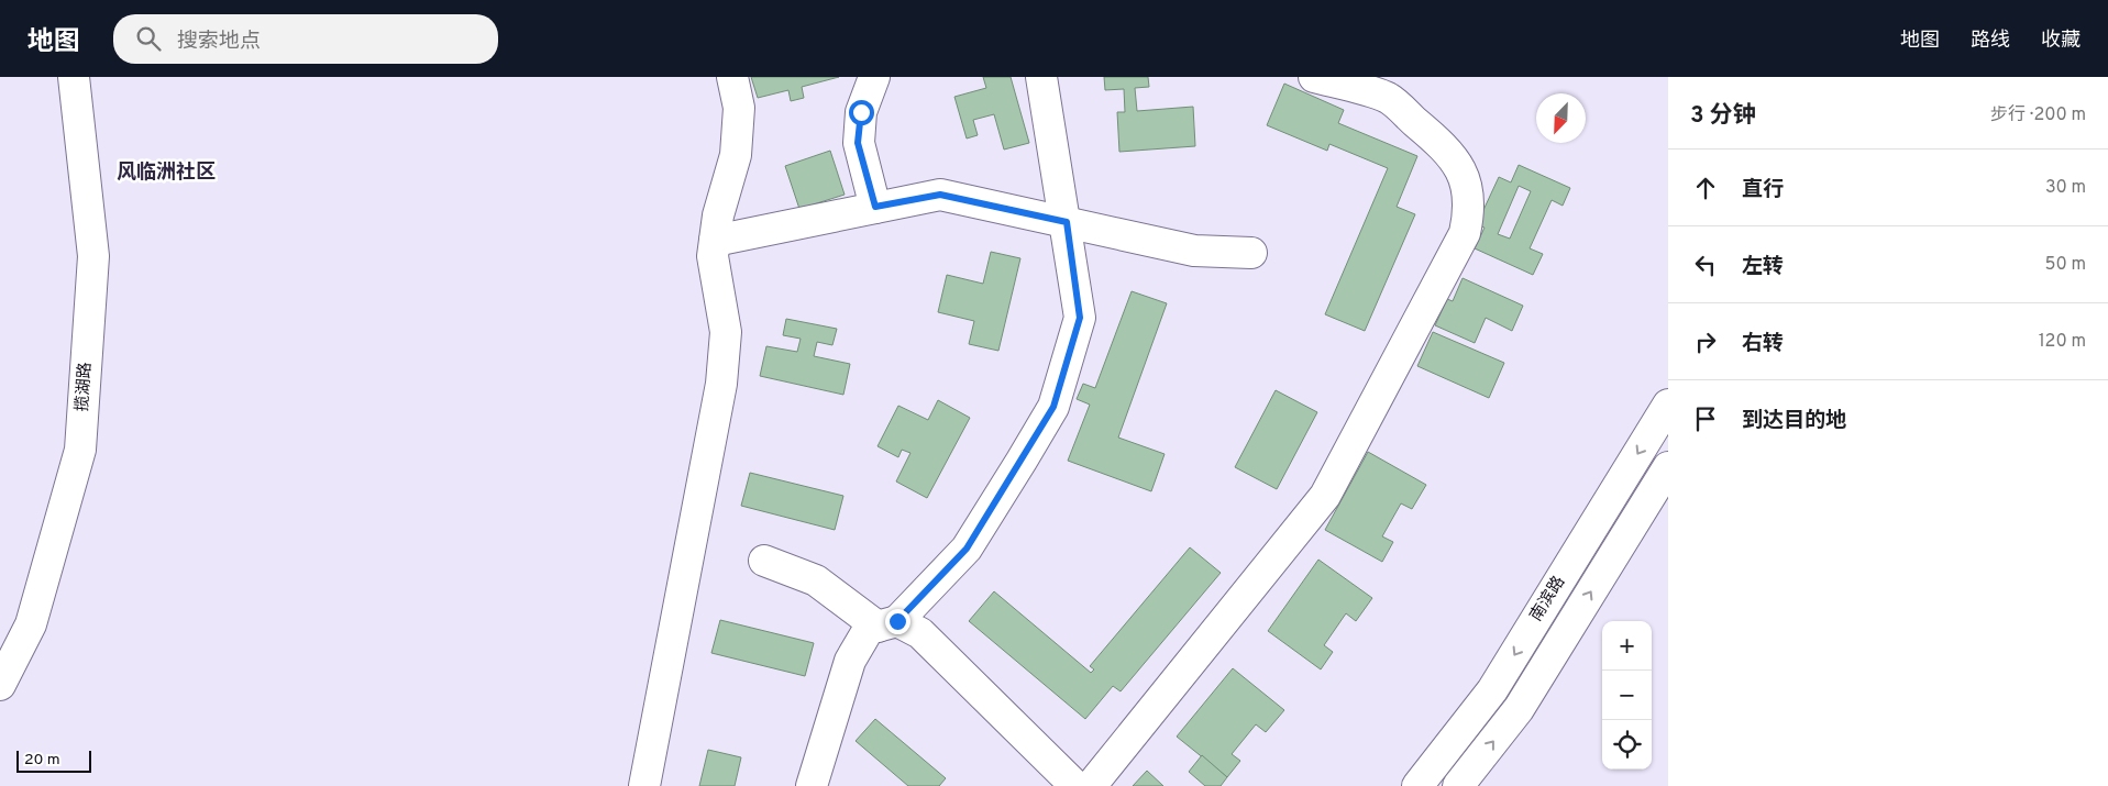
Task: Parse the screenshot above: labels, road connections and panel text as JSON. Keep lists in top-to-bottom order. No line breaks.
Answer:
{"streets":{"street":["揽湖路","南滨路"]},"districts":["风临洲社区"],"scale_bar":"20 m","north":"bottom left","page":{"header":"地图","search":"搜索地点","nav":["地图","路线","收藏"],"heading":["3 分钟","步行 · 200 m"],"list":[["直行","30 m"],["左转","50 m"],["右转","120 m"],"到达目的地"],"map_buttons":["+","−"],"scale":"20 m"}}
